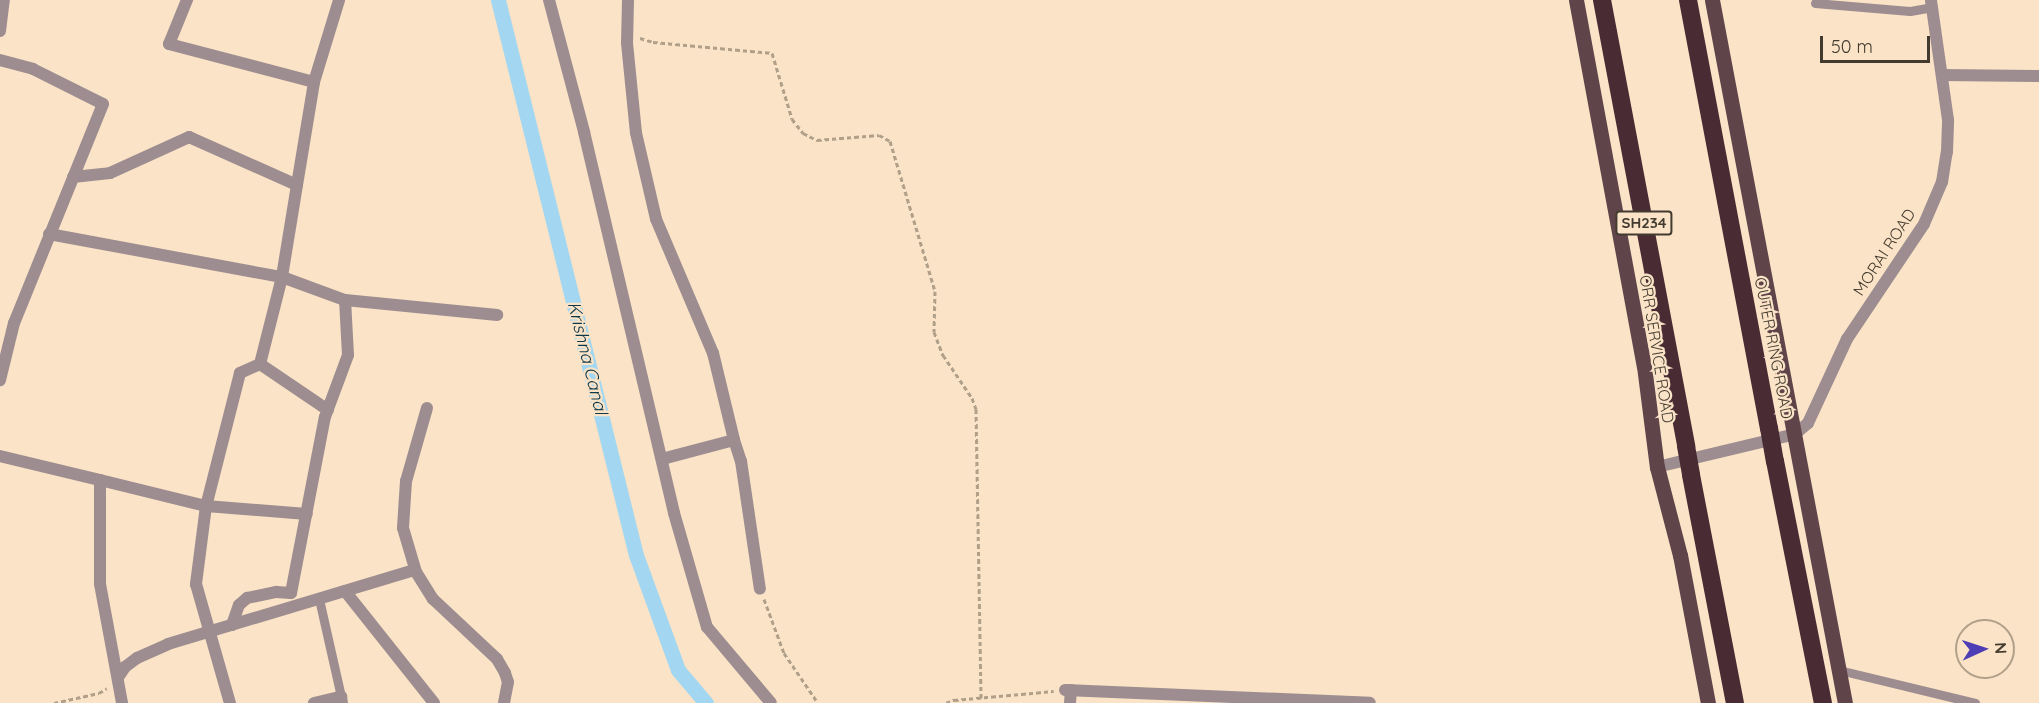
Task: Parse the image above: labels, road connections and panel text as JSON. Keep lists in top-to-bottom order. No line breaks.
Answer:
{"streets":{"highway":["SH234","OUTER RING ROAD"],"main road":["ORR SERVICE ROAD"],"street":["MORAI ROAD"]},"water":["Krishna Canal"],"scale_bar":"50 m","north":"right"}
